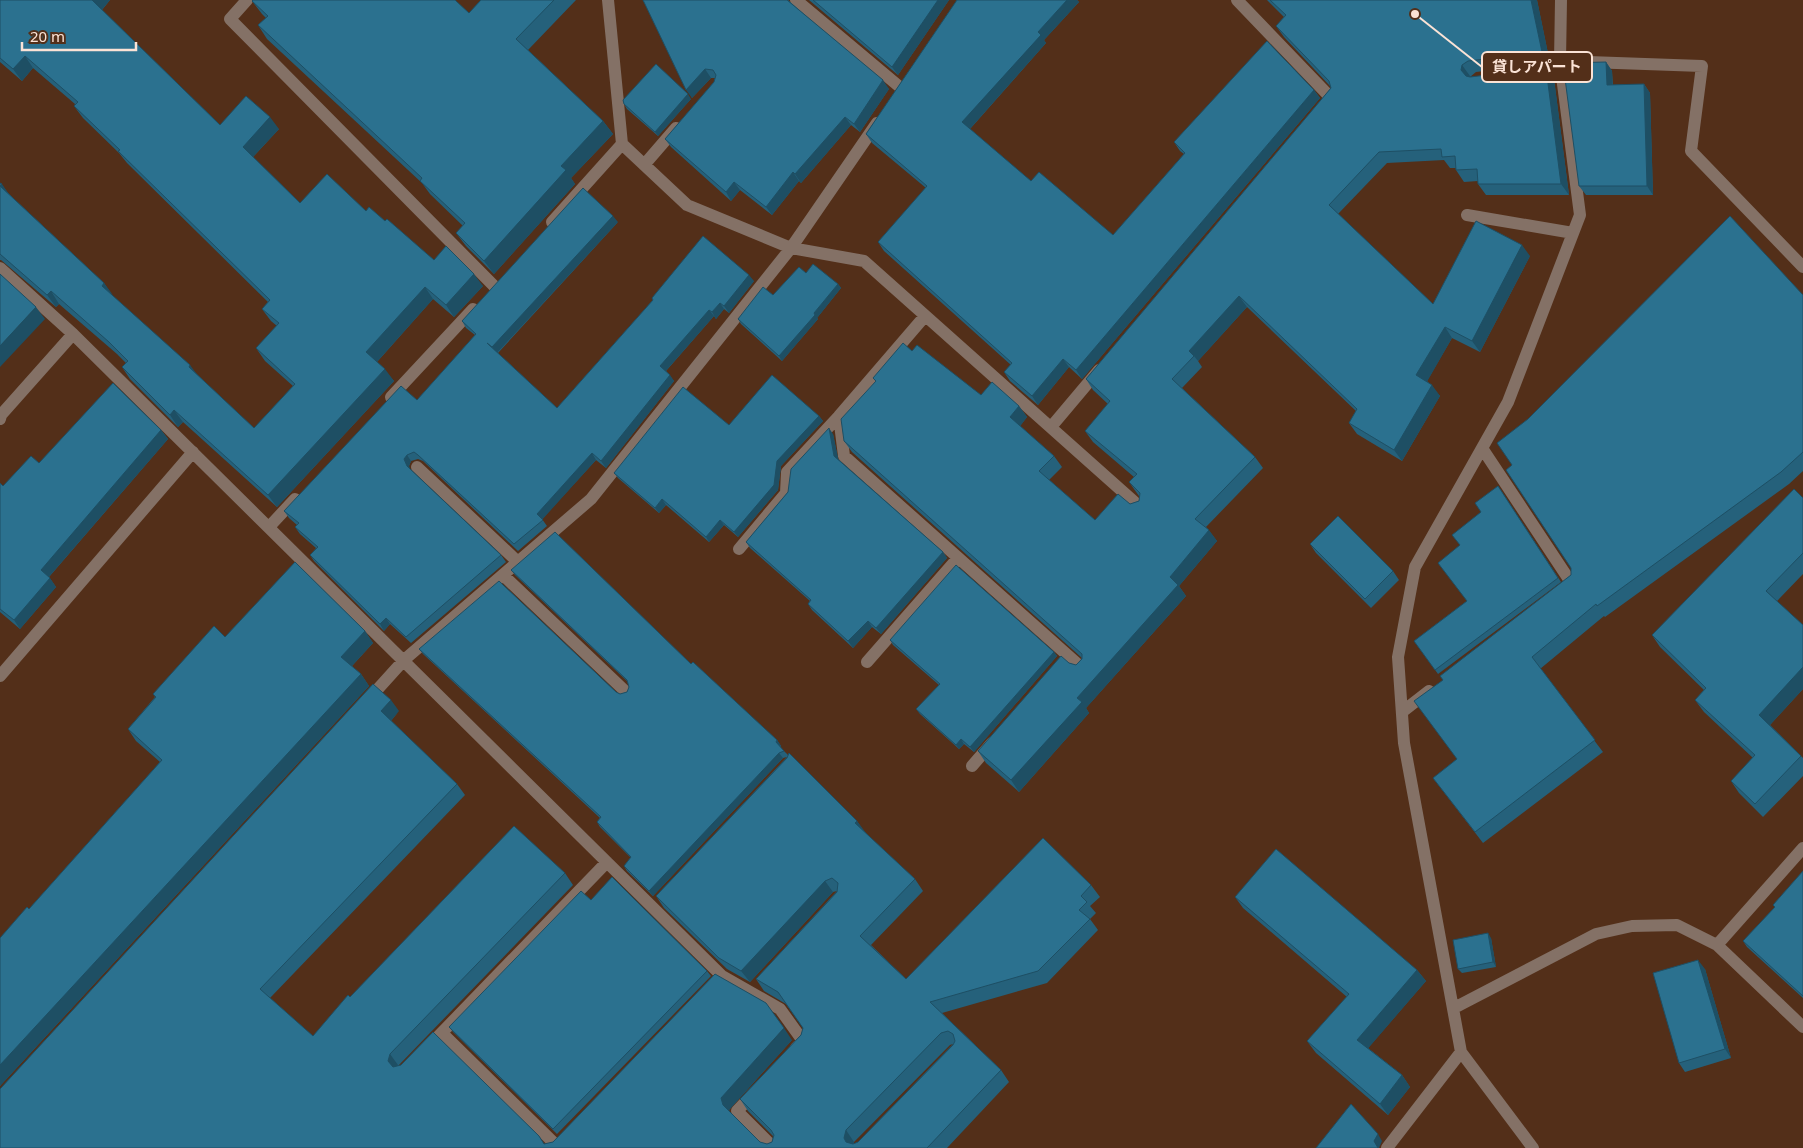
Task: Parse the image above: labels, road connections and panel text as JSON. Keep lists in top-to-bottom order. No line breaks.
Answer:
{"places":["貸しアパート"],"scale_bar":"20 m"}
